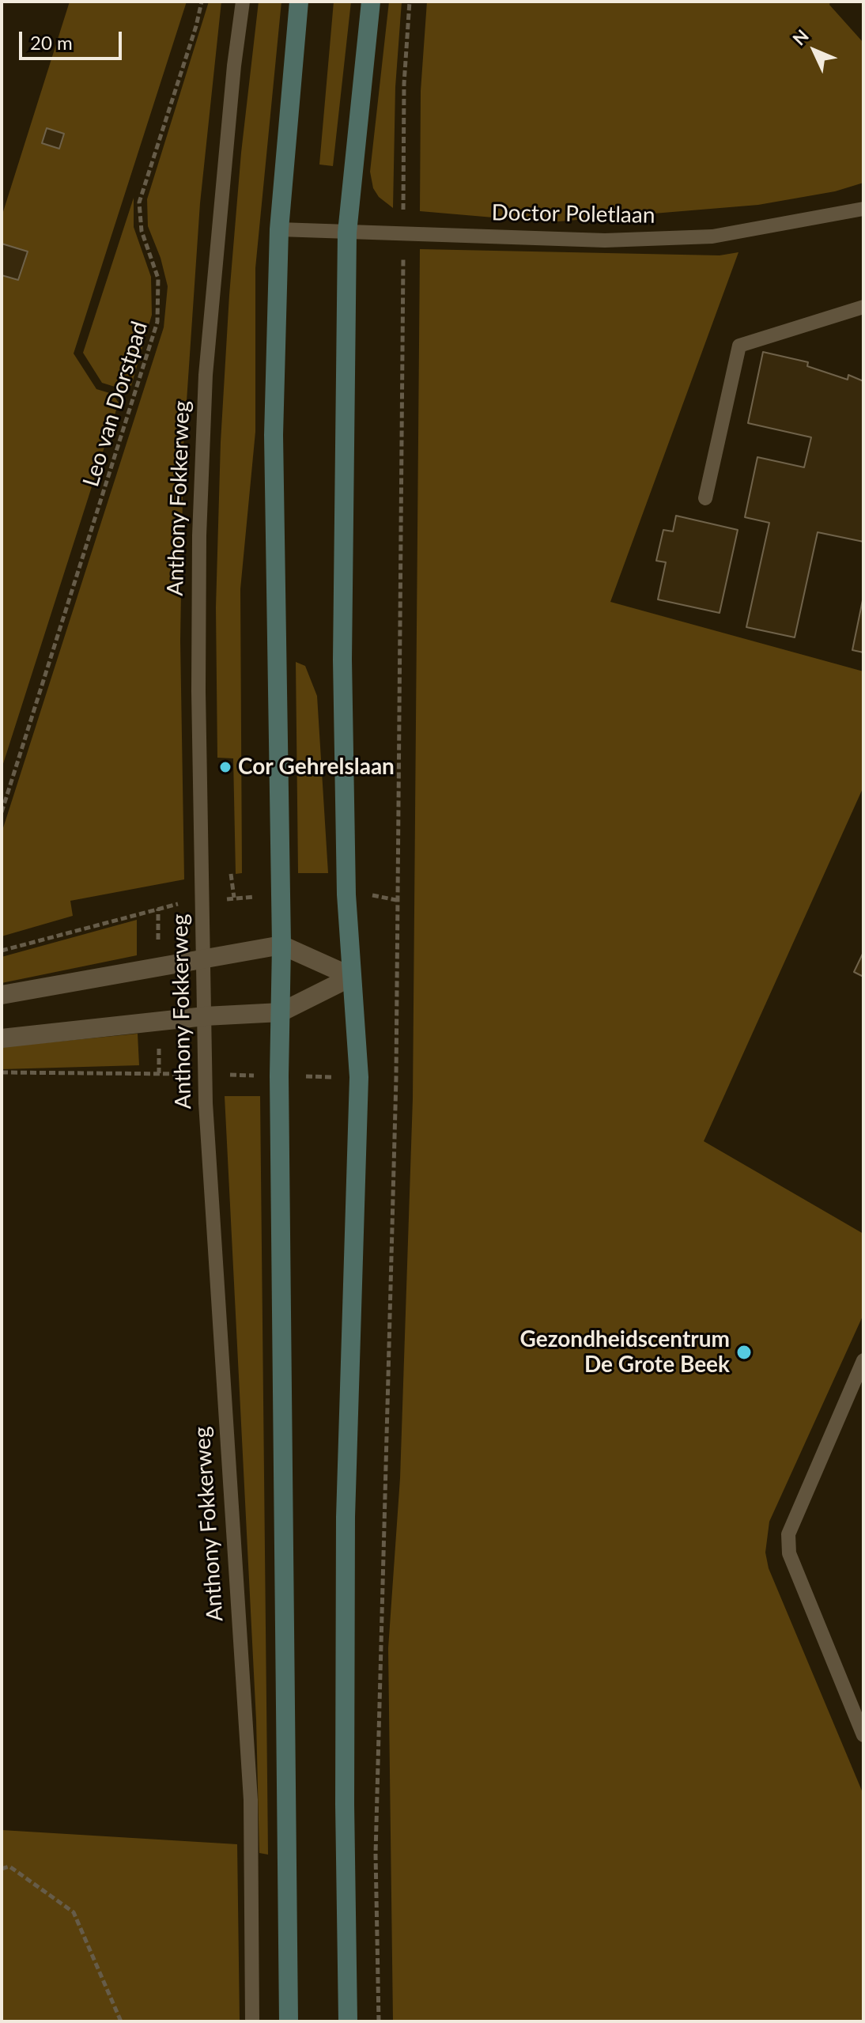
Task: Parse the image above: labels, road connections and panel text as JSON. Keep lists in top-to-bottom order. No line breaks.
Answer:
{"streets":{"lane":["Doctor Poletlaan","Anthony Fokkerweg"],"path":["Leo van Dorstpad"]},"places":["Cor Gehrelslaan","Gezondheidscentrum De Grote Beek"],"scale_bar":"20 m","north":"top left"}
